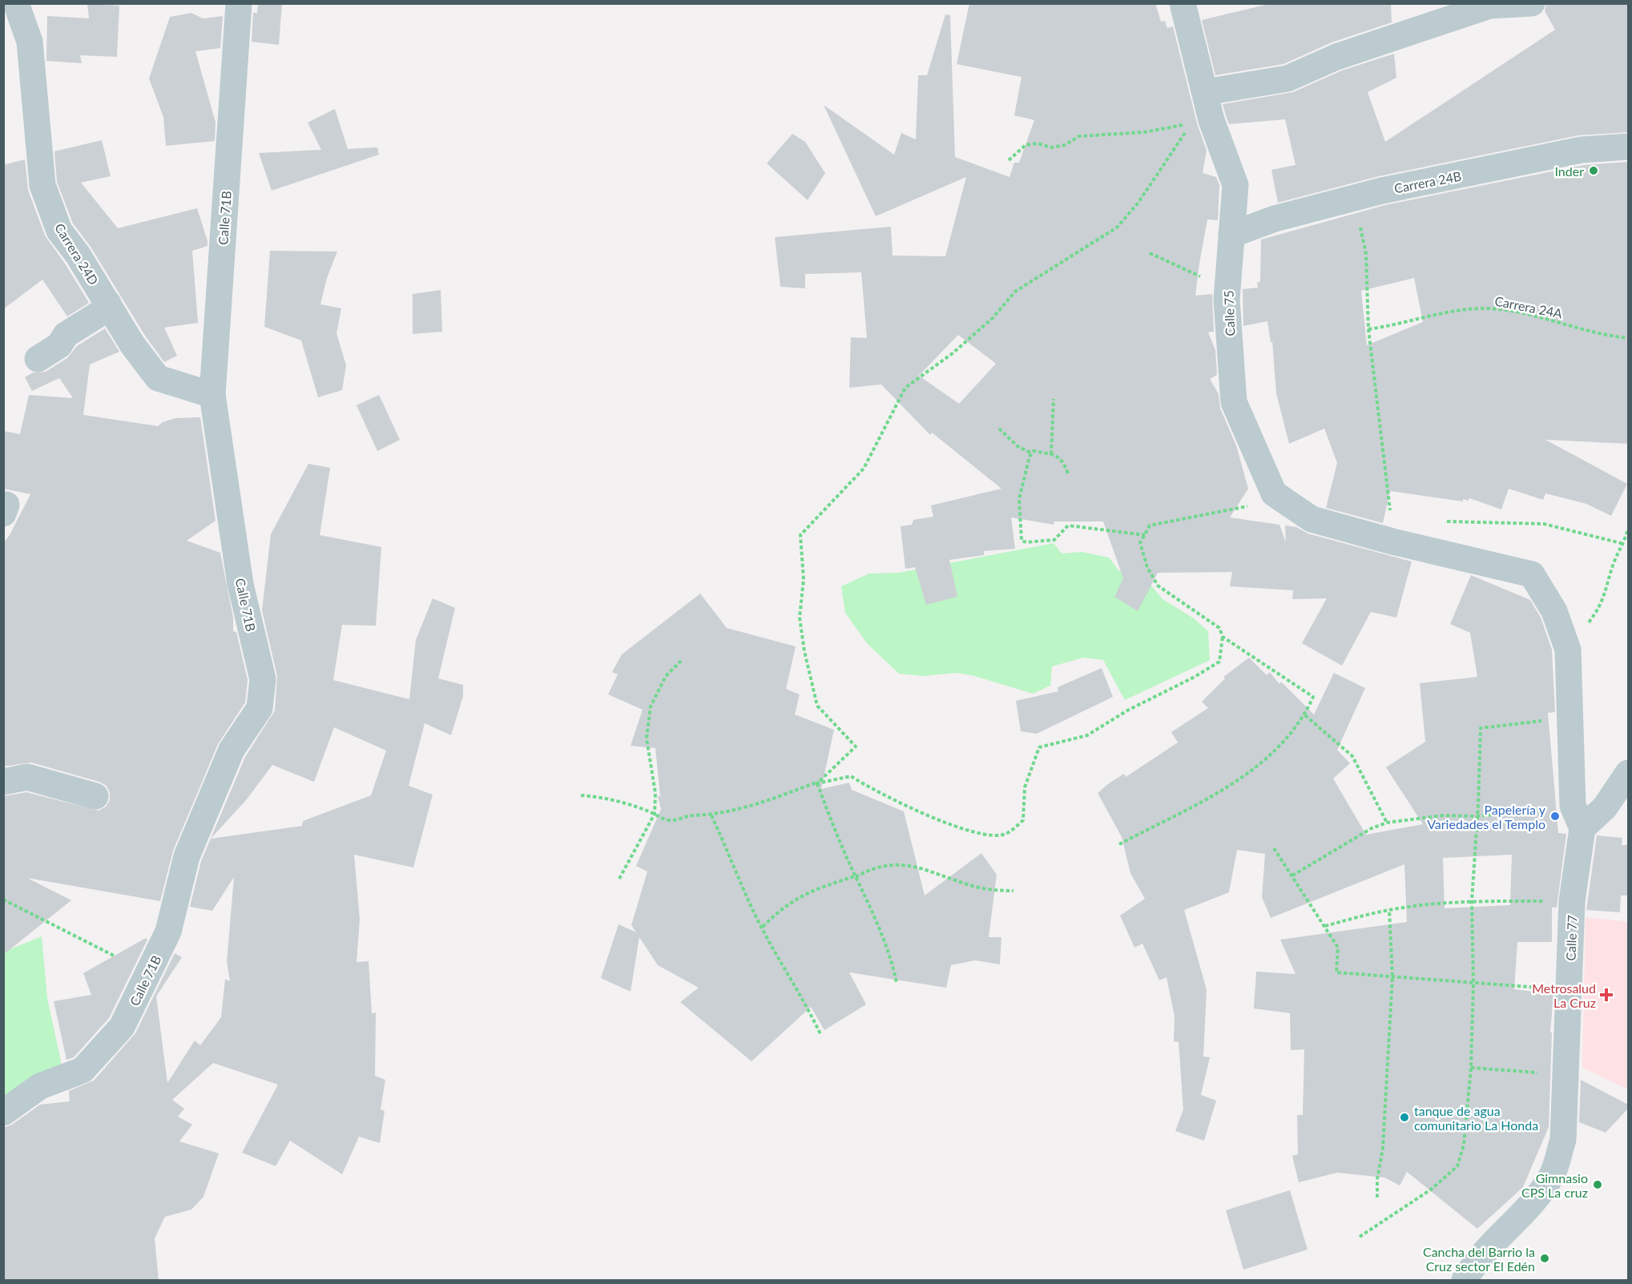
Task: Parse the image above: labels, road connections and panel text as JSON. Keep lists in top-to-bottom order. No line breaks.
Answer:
{"streets":{"street":["Carrera 24B","Calle 71B","Carrera 24D","Calle 75","Calle 77"],"path":["Carrera 24A"]},"crossings":[["Carrera 24B","Calle 75"],["Calle 71B","Carrera 24D"]],"places":{"other":["Inder","Papelería y Variedades el Templo","tanque de agua comunitario La Honda","Gimnasio CPS La cruz","Cancha del Barrio la Cruz sector El Edén"],"health":["Metrosalud La Cruz"]}}
